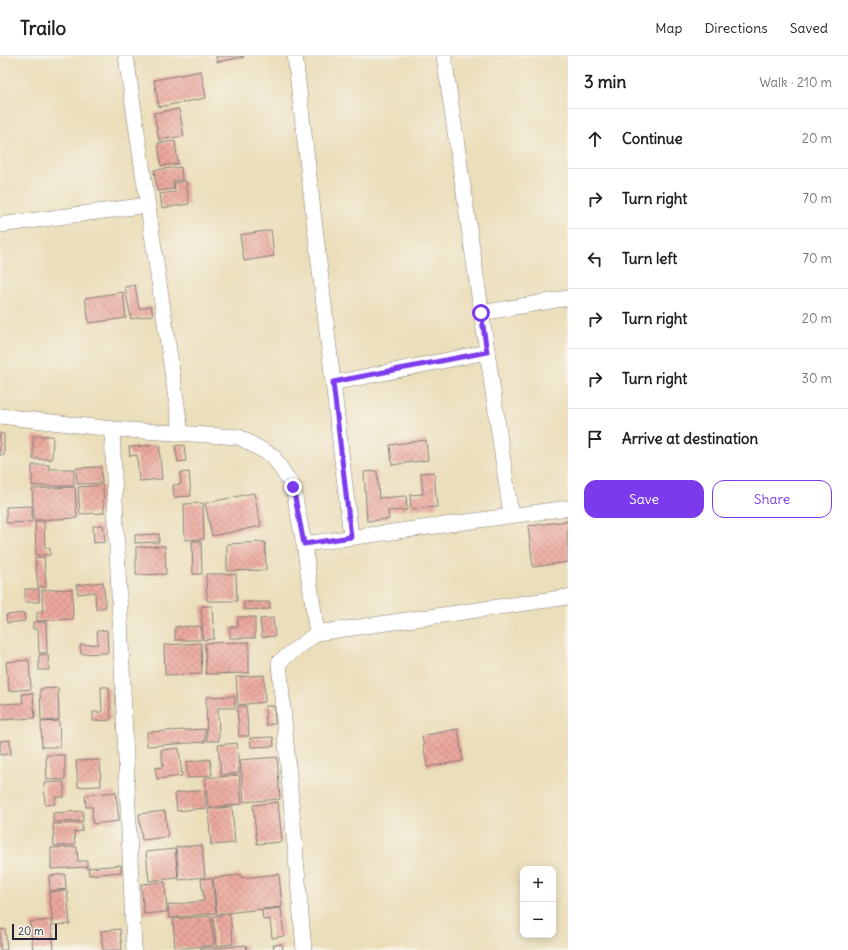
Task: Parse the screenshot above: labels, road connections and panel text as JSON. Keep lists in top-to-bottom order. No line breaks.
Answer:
{"scale_bar":"20 m","page":{"header":"Trailo","nav":["Map","Directions","Saved"],"heading":["3 min","Walk · 210 m"],"list":[["Continue","20 m"],["Turn right","70 m"],["Turn left","70 m"],["Turn right","20 m"],["Turn right","30 m"],"Arrive at destination"],"buttons":["Save","Share"],"map_buttons":["+","−"],"scale":"20 m"}}
